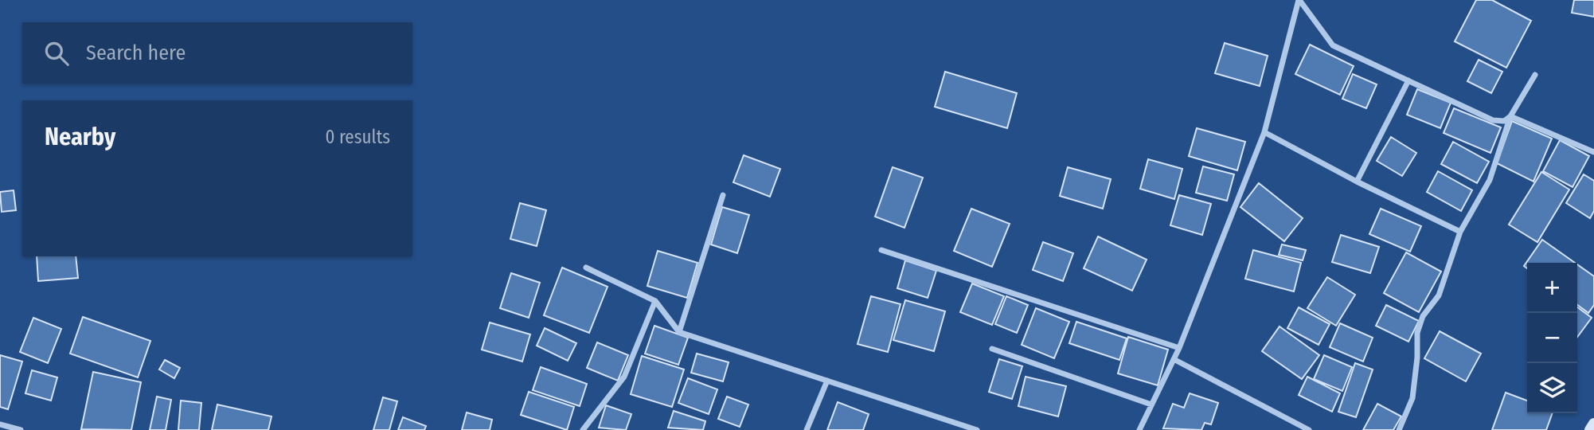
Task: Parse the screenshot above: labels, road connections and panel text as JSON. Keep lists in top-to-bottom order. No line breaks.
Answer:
{"page":{"search":"Search here","heading":["Nearby","0 results"],"map_buttons":["+","−"]}}
